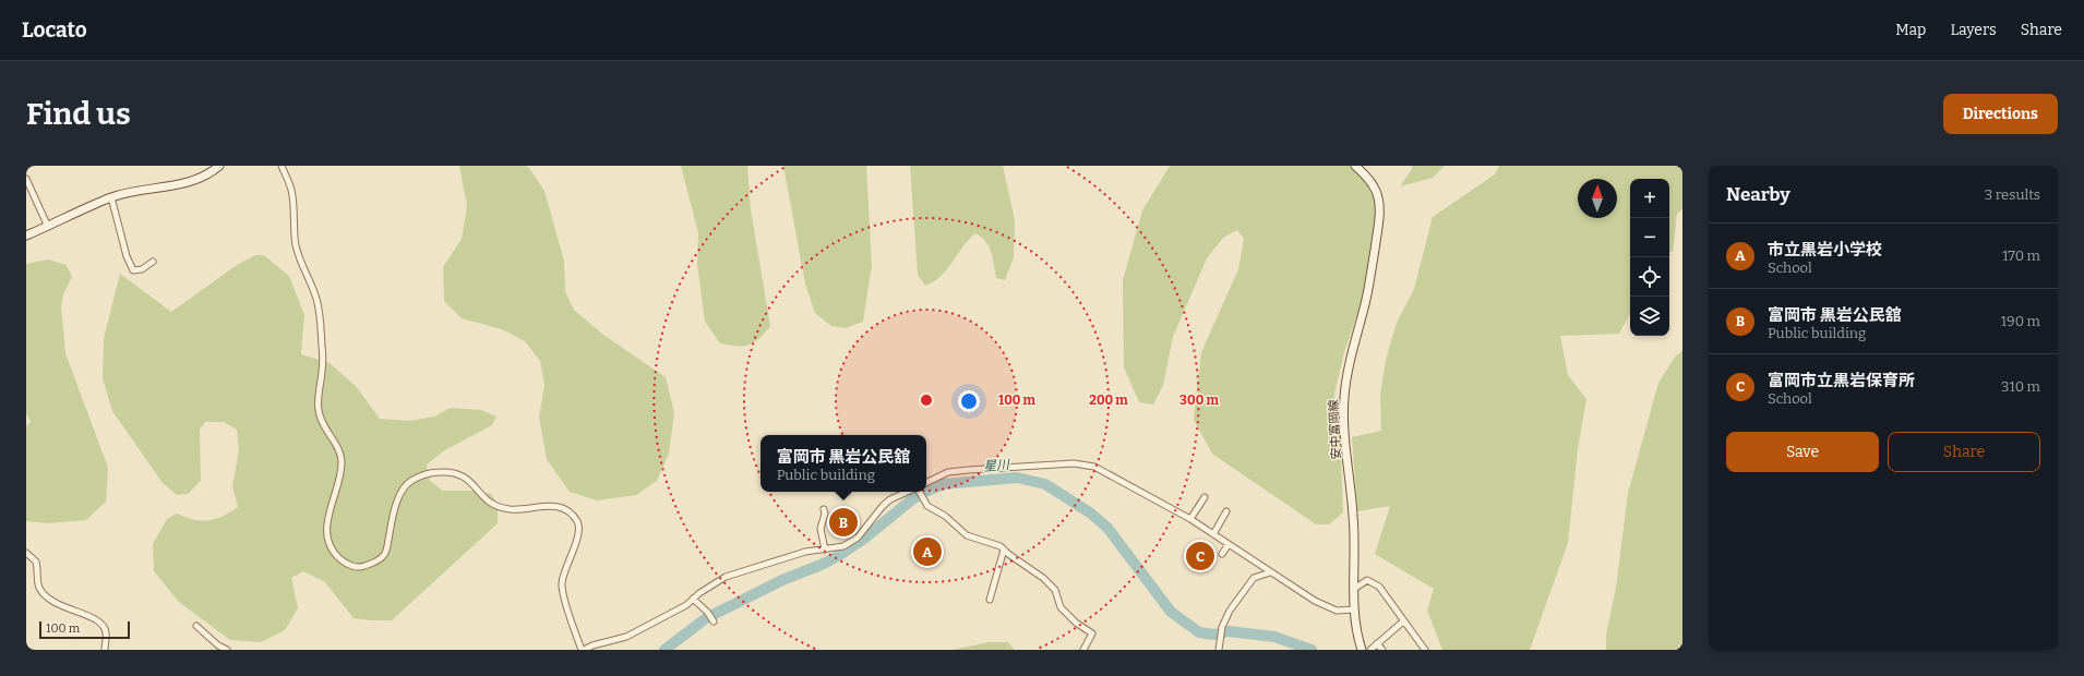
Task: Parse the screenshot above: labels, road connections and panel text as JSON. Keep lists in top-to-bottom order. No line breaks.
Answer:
{"streets":{"main road":["安中富岡線"]},"water":["星川"],"scale_bar":"100 m","north":"top","page":{"header":"Locato","nav":["Map","Layers","Share"],"buttons":["Directions",["Save","Share"]],"title":"Find us","heading":["Nearby","3 results"],"map_buttons":["+","−"],"list":[{"mark":"A","name":"市立黒岩小学校","note":"School","value":"170 m"},{"mark":"B","name":"富岡市 黒岩公民舘","note":"Public building","value":"190 m"},{"mark":"C","name":"富岡市立黒岩保育所","note":"School","value":"310 m"}],"popup":["富岡市 黒岩公民舘","Public building"],"pins":["B","A","C"],"scale":"100 m"},"rings":["100 m","200 m","300 m"]}
